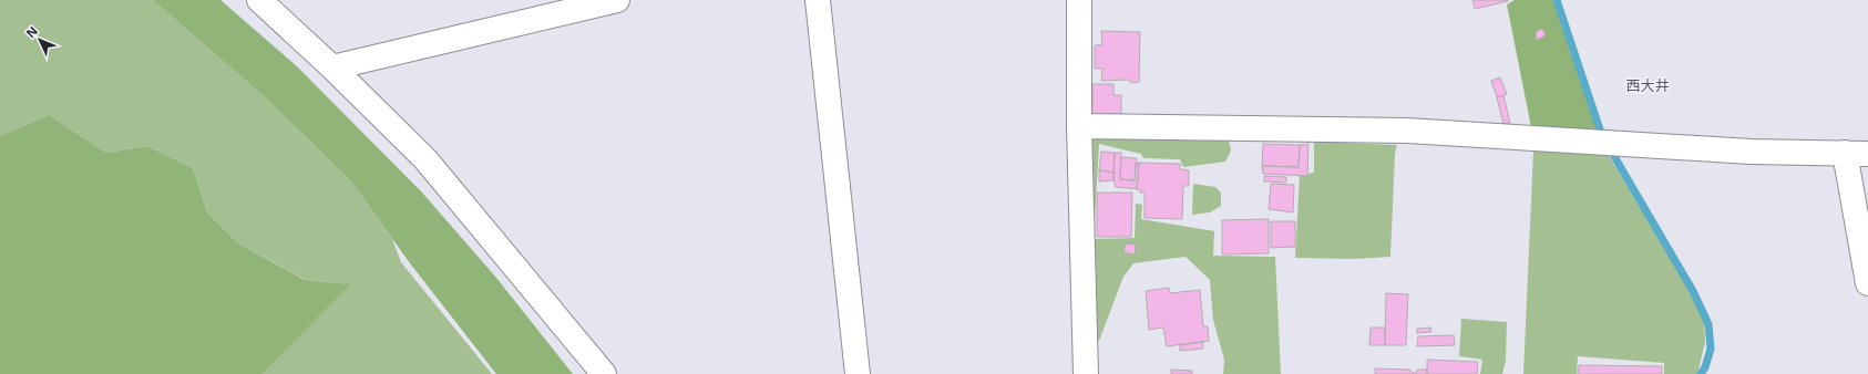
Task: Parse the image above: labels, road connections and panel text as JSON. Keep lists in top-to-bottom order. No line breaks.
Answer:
{"districts":["西大井"],"north":"top left"}
